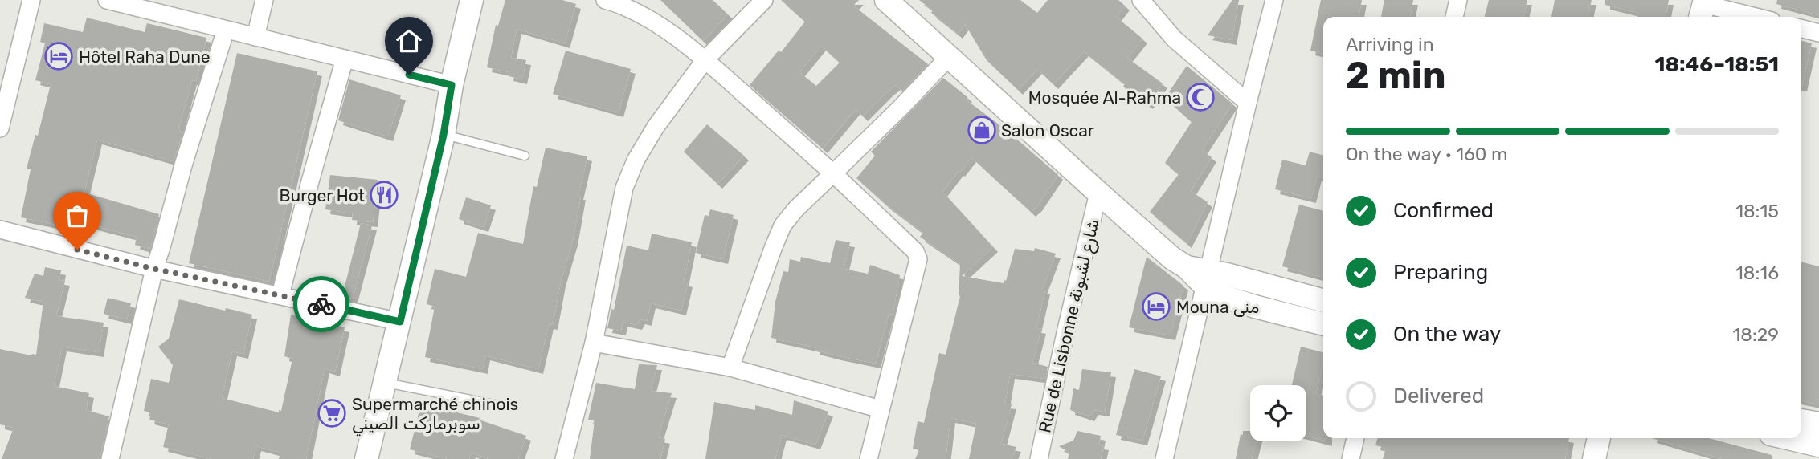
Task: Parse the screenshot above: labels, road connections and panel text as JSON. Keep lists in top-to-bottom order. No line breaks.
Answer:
{"streets":{"street":["Rue de Lisbonne شارع لشبونة"]},"places":{"hotel":["Hôtel Raha Dune","Mouna منى"],"mosque":["Mosquée Al-Rahma"],"shop":["Salon Oscar"],"restaurant":["Burger Hot"],"supermarket":["Supermarché chinois سوبرماركت الصيني"]},"page":{"heading":["2 min","Arriving in","18:46–18:51"],"bar":"On the way · 160 m","list":[["Confirmed","18:15"],["Preparing","18:16"],["On the way","18:29"],"Delivered"]}}
